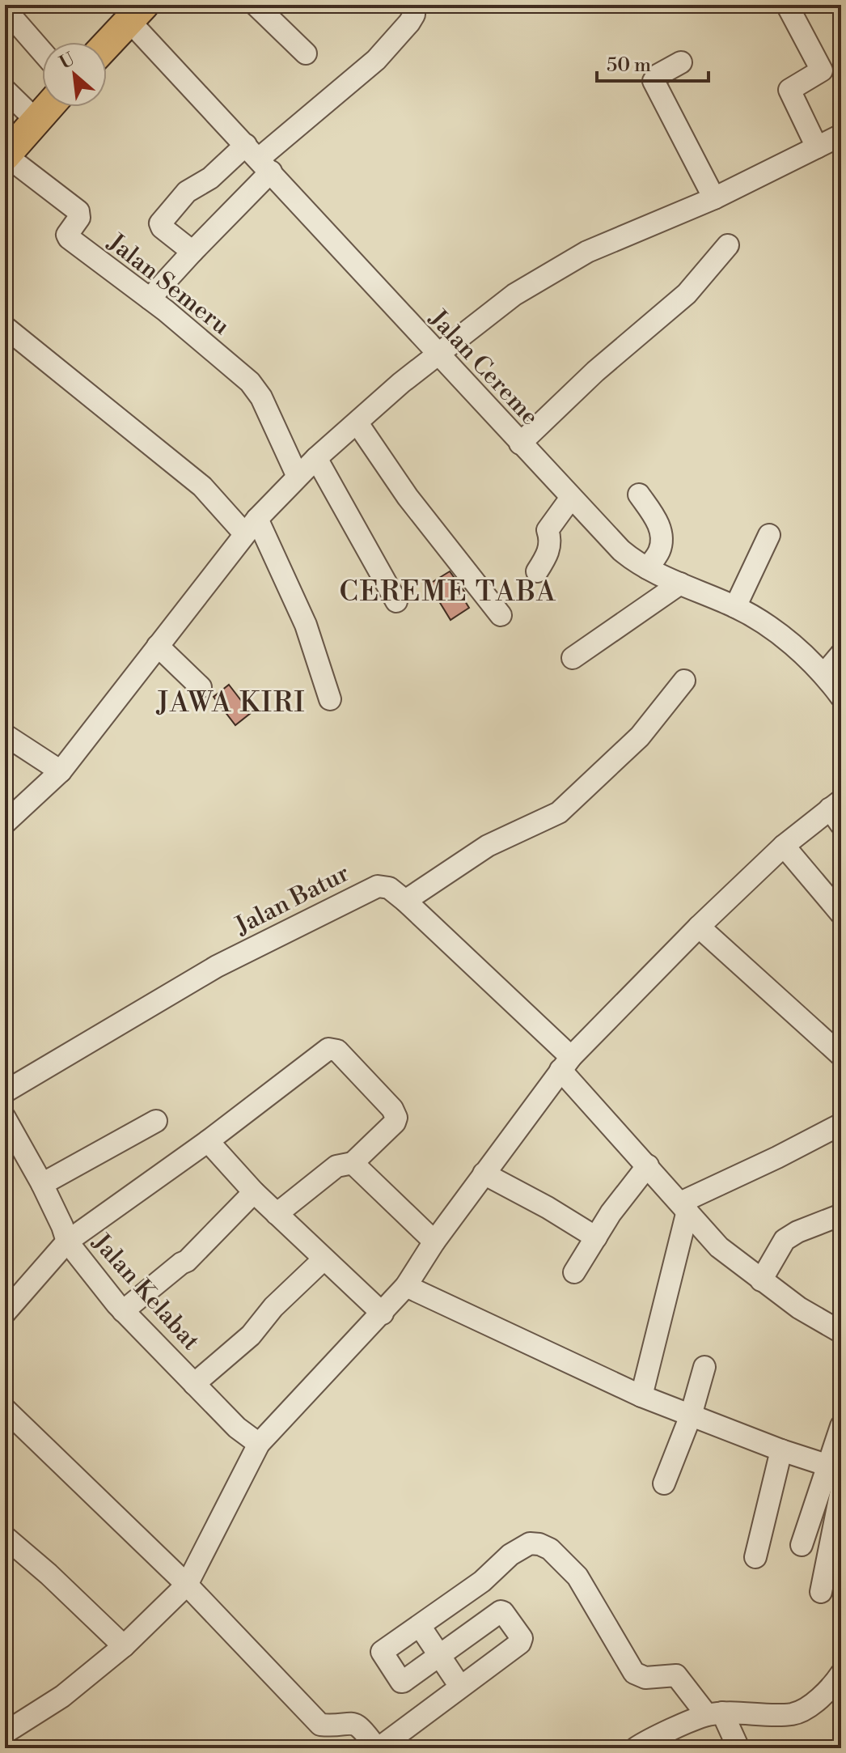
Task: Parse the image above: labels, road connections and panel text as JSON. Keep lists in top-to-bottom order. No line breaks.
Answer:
{"streets":{"street":["Jalan Semeru","Jalan Cereme","Jalan Batur","Jalan Kelabat"]},"districts":["CEREME TABA","JAWA KIRI"],"scale_bar":"50 m","north":"top left"}
